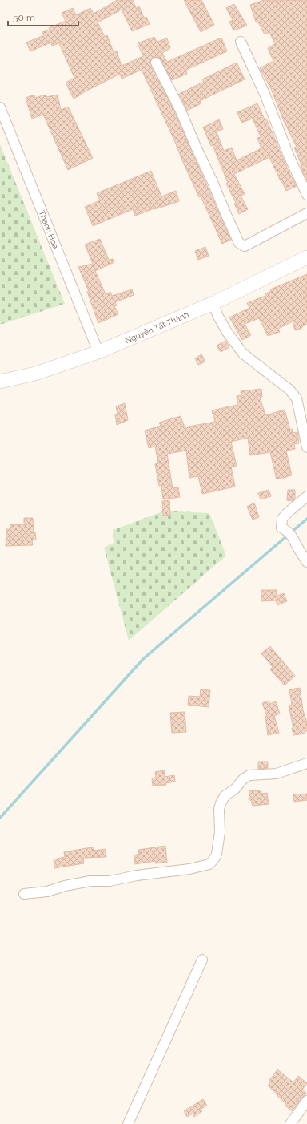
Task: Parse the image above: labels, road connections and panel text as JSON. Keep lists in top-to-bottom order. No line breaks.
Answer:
{"streets":{"main road":["Nguyễn Tất Thành"],"street":["Thanh Hóa"]},"crossings":[["Thanh Hóa","Nguyễn Tất Thành"]],"scale_bar":"50 m"}
